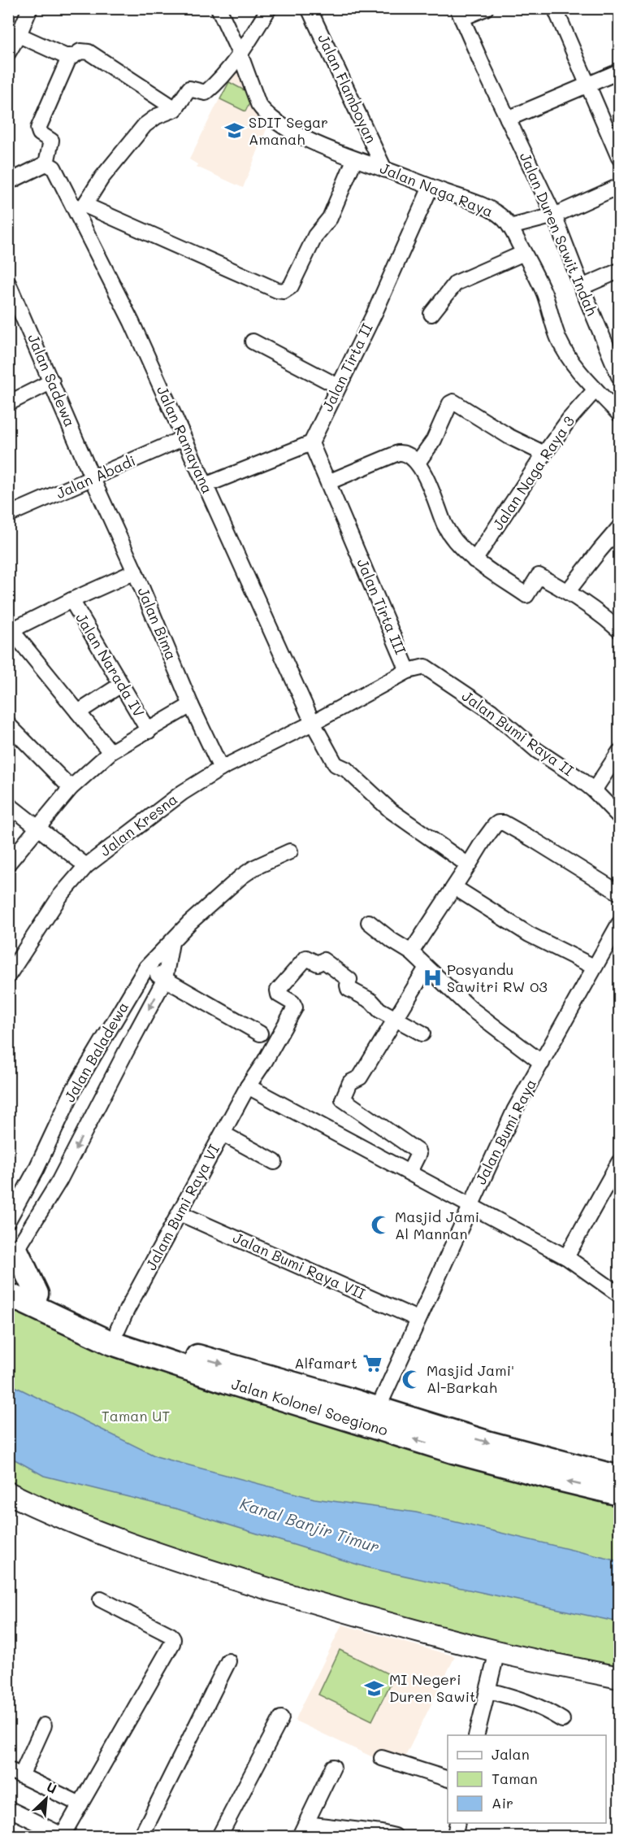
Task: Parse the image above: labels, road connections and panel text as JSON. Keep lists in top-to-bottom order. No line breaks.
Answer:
{"streets":{"main road":["Jalan Kolonel Soegiono"],"street":["Jalan Flamboyan","Jalan Naga Raya","Jalan Duren Sawit Indah","Jalan Tirta II","Jalan Sadewa","Jalan Ramayana","Jalan Naga Raya 3","Jalan Abadi","Jalan Tirta III","Jalan Bima","Jalan Narada IV","Jalan Bumi Raya II","Jalan Kresna","Jalan Baladewa","Jalan Bumi Raya","Jalam Bumi Raya VI","Jalan Bumi Raya VII"]},"crossings":[["Jalan Flamboyan","Jalan Naga Raya"],["Jalan Naga Raya","Jalan Tirta II"],["Jalan Naga Raya","Jalan Naga Raya 3"],["Jalan Tirta II","Jalan Tirta III"],["Jalan Sadewa","Jalan Abadi"],["Jalan Sadewa","Jalan Bima"],["Jalan Ramayana","Jalan Abadi"],["Jalan Ramayana","Jalan Tirta III"],["Jalan Ramayana","Jalan Kresna"],["Jalan Abadi","Jalan Bima"],["Jalan Tirta III","Jalan Bumi Raya II"],["Jalan Tirta III","Jalan Kresna"],["Jalan Bima","Jalan Kresna"],["Jalan Bumi Raya","Jalan Bumi Raya VII"],["Jalan Bumi Raya","Jalan Kolonel Soegiono"],["Jalam Bumi Raya VI","Jalan Bumi Raya VII"],["Jalam Bumi Raya VI","Jalan Kolonel Soegiono"]],"water":["Kanal Banjir Timur"],"parks":["Taman UT"],"places":{"school or university":["SDIT Segar Amanah","MI Negeri Duren Sawit"],"hospital":["Posyandu Sawitri RW 03"],"mosque":["Masjid Jami Al Mannan","Masjid Jami' Al-Barkah"],"supermarket":["Alfamart"]},"legend":["Jalan","Taman","Air"],"north":"top right"}
